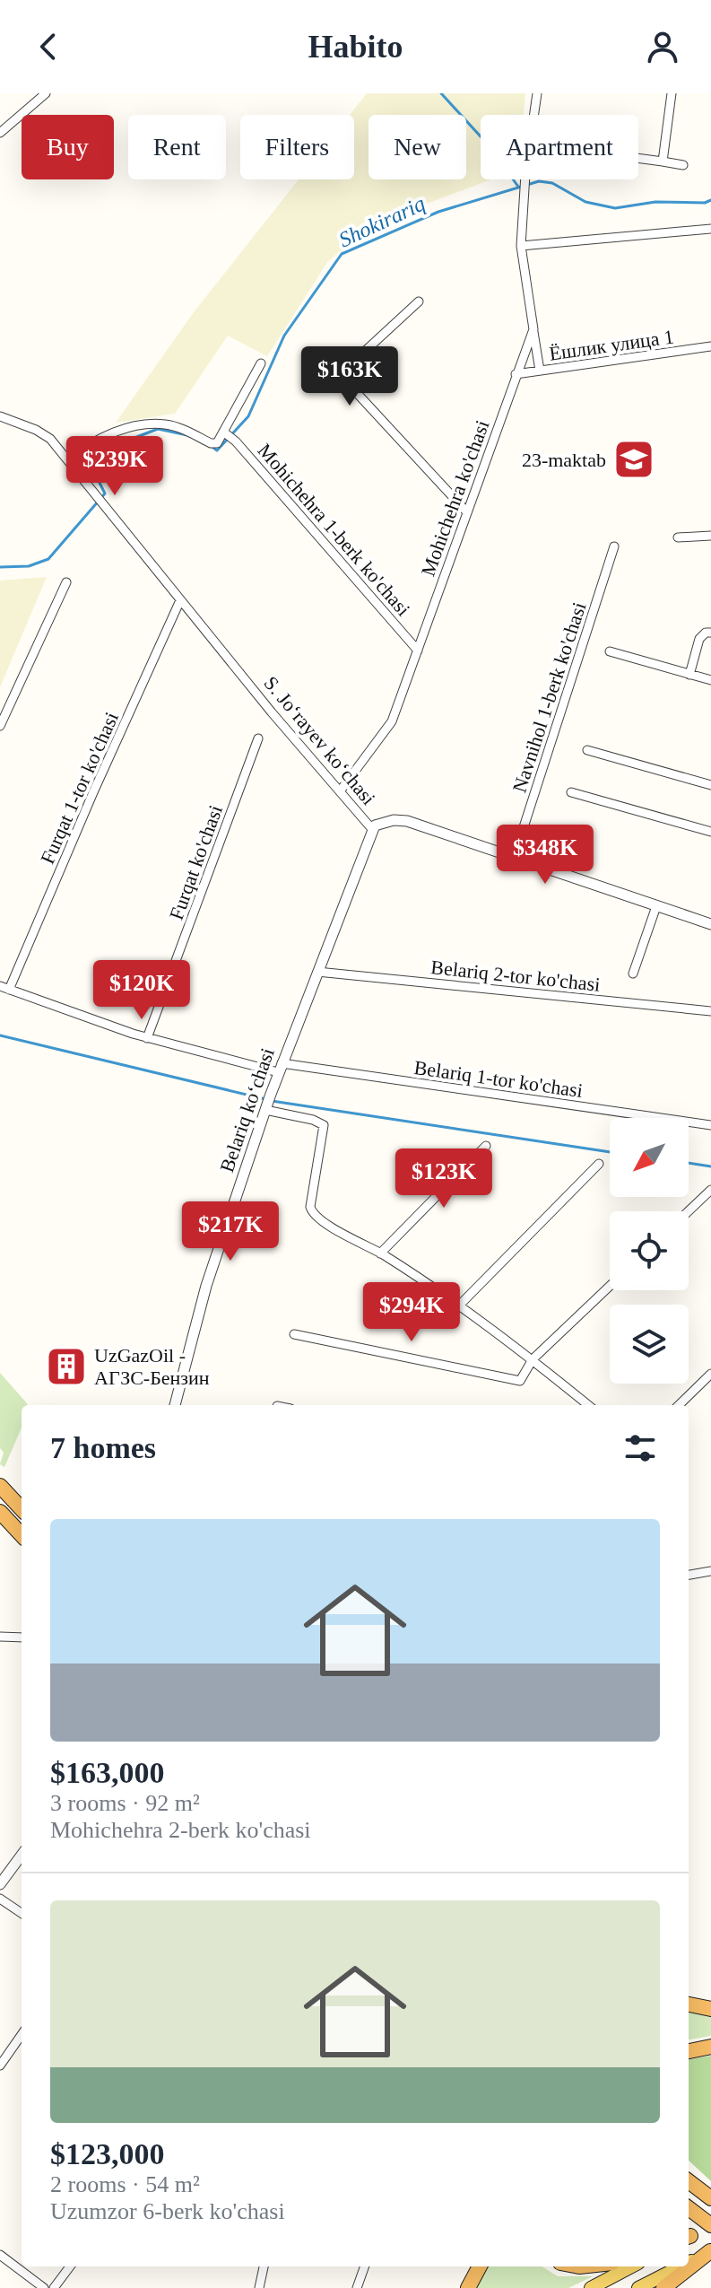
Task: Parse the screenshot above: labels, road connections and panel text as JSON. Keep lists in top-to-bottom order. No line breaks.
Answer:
{"streets":{"street":["Ёшлик улица 1","Mohichehra ko'chasi","Mohichehra 1-berk ko'chasi","Navnihol 1-berk ko'chasi","S. Joʻrayev koʻchasi","Furqat 1-tor ko'chasi","Furqat ko'chasi","Belariq 2-tor ko'chasi","Belariq 1-tor ko'chasi","Belariq koʻchasi"]},"crossings":[["Ёшлик улица 1","Mohichehra ko'chasi"],["Mohichehra ko'chasi","Mohichehra 1-berk ko'chasi"],["Mohichehra ko'chasi","S. Joʻrayev koʻchasi"],["Navnihol 1-berk ko'chasi","S. Joʻrayev koʻchasi"],["S. Joʻrayev koʻchasi","Furqat 1-tor ko'chasi"],["S. Joʻrayev koʻchasi","Belariq koʻchasi"],["Furqat 1-tor ko'chasi","Belariq 1-tor ko'chasi"],["Furqat ko'chasi","Belariq 1-tor ko'chasi"],["Belariq 2-tor ko'chasi","Belariq koʻchasi"],["Belariq 1-tor ko'chasi","Belariq koʻchasi"]],"water":["Shokirariq"],"places":{"school or university":["23-maktab"],"building":["UzGazOil - АГЗС-Бензин"]},"north":"bottom left","page":{"header":"Habito","chip":["Buy","Rent","Filters","New","Apartment"],"price":["$163K","$239K","$348K","$120K","$123K","$217K","$294K"],"heading":"7 homes","list":[{"name":"$163,000","note":"3 rooms · 92 m² · Mohichehra 2-berk ko'chasi"},{"name":"$123,000","note":"2 rooms · 54 m² · Uzumzor 6-berk ko'chasi"}]}}
